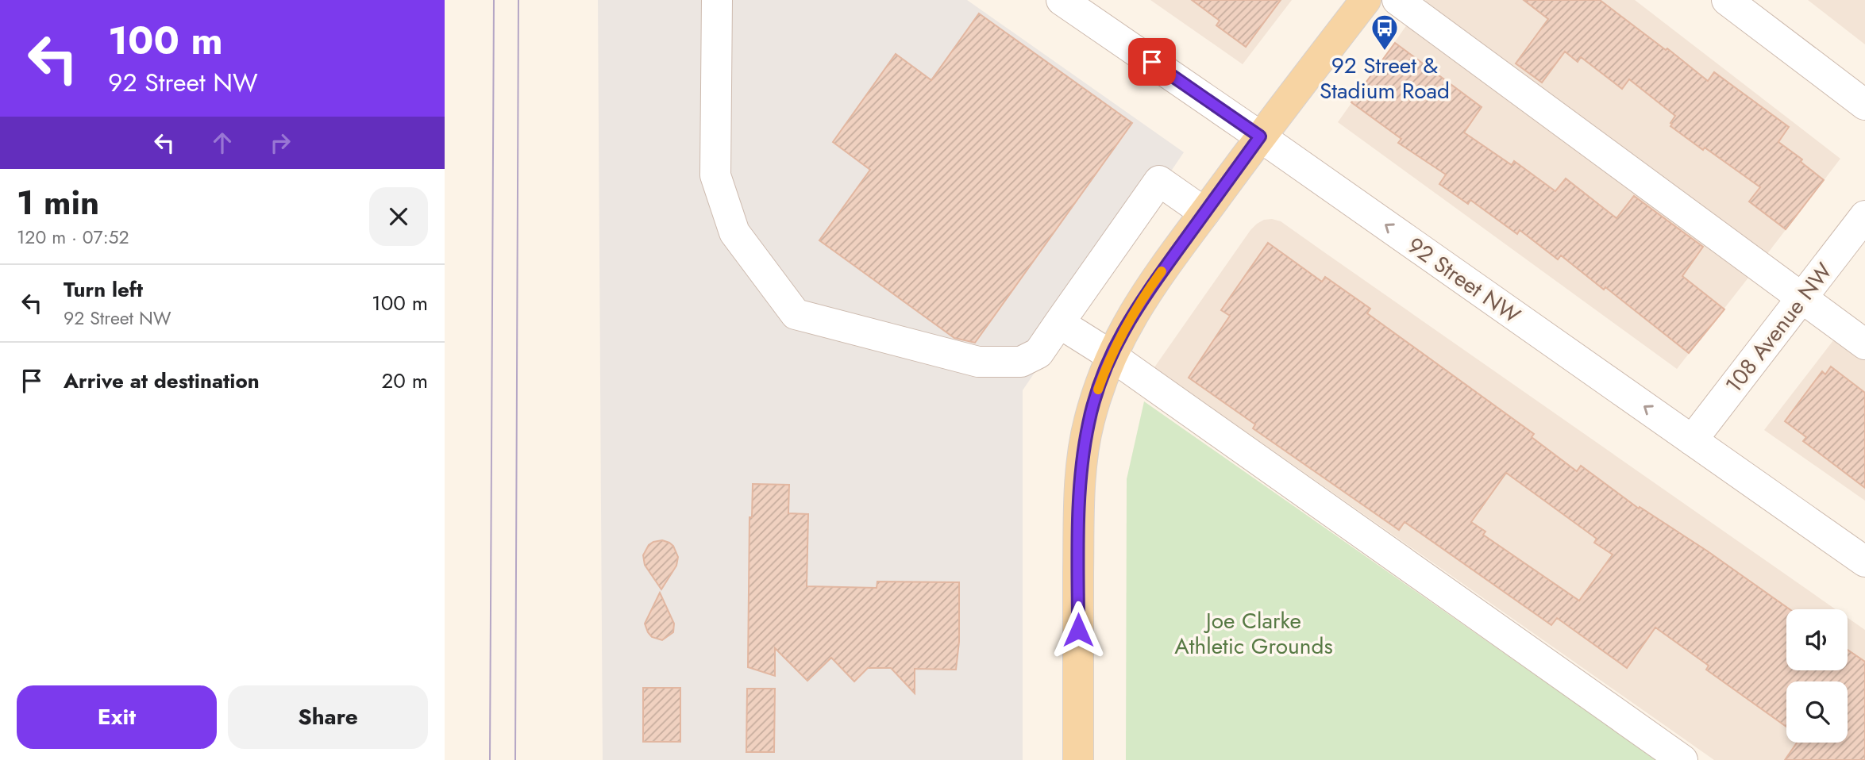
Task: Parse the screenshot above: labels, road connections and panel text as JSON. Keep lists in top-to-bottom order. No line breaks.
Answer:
{"streets":{"street":["92 Street NW","108 Avenue NW"]},"crossings":[["92 Street NW","108 Avenue NW"]],"parks":["Joe Clarke Athletic Grounds"],"places":{"bus stop":["92 Street & Stadium Road"]},"page":{"turn":["100 m","92 Street NW"],"heading":["1 min","120 m · 07:52"],"list":[{"name":"Turn left","note":"92 Street NW","value":"100 m"},{"name":"Arrive at destination","value":"20 m"}],"buttons":["Exit","Share"]}}
